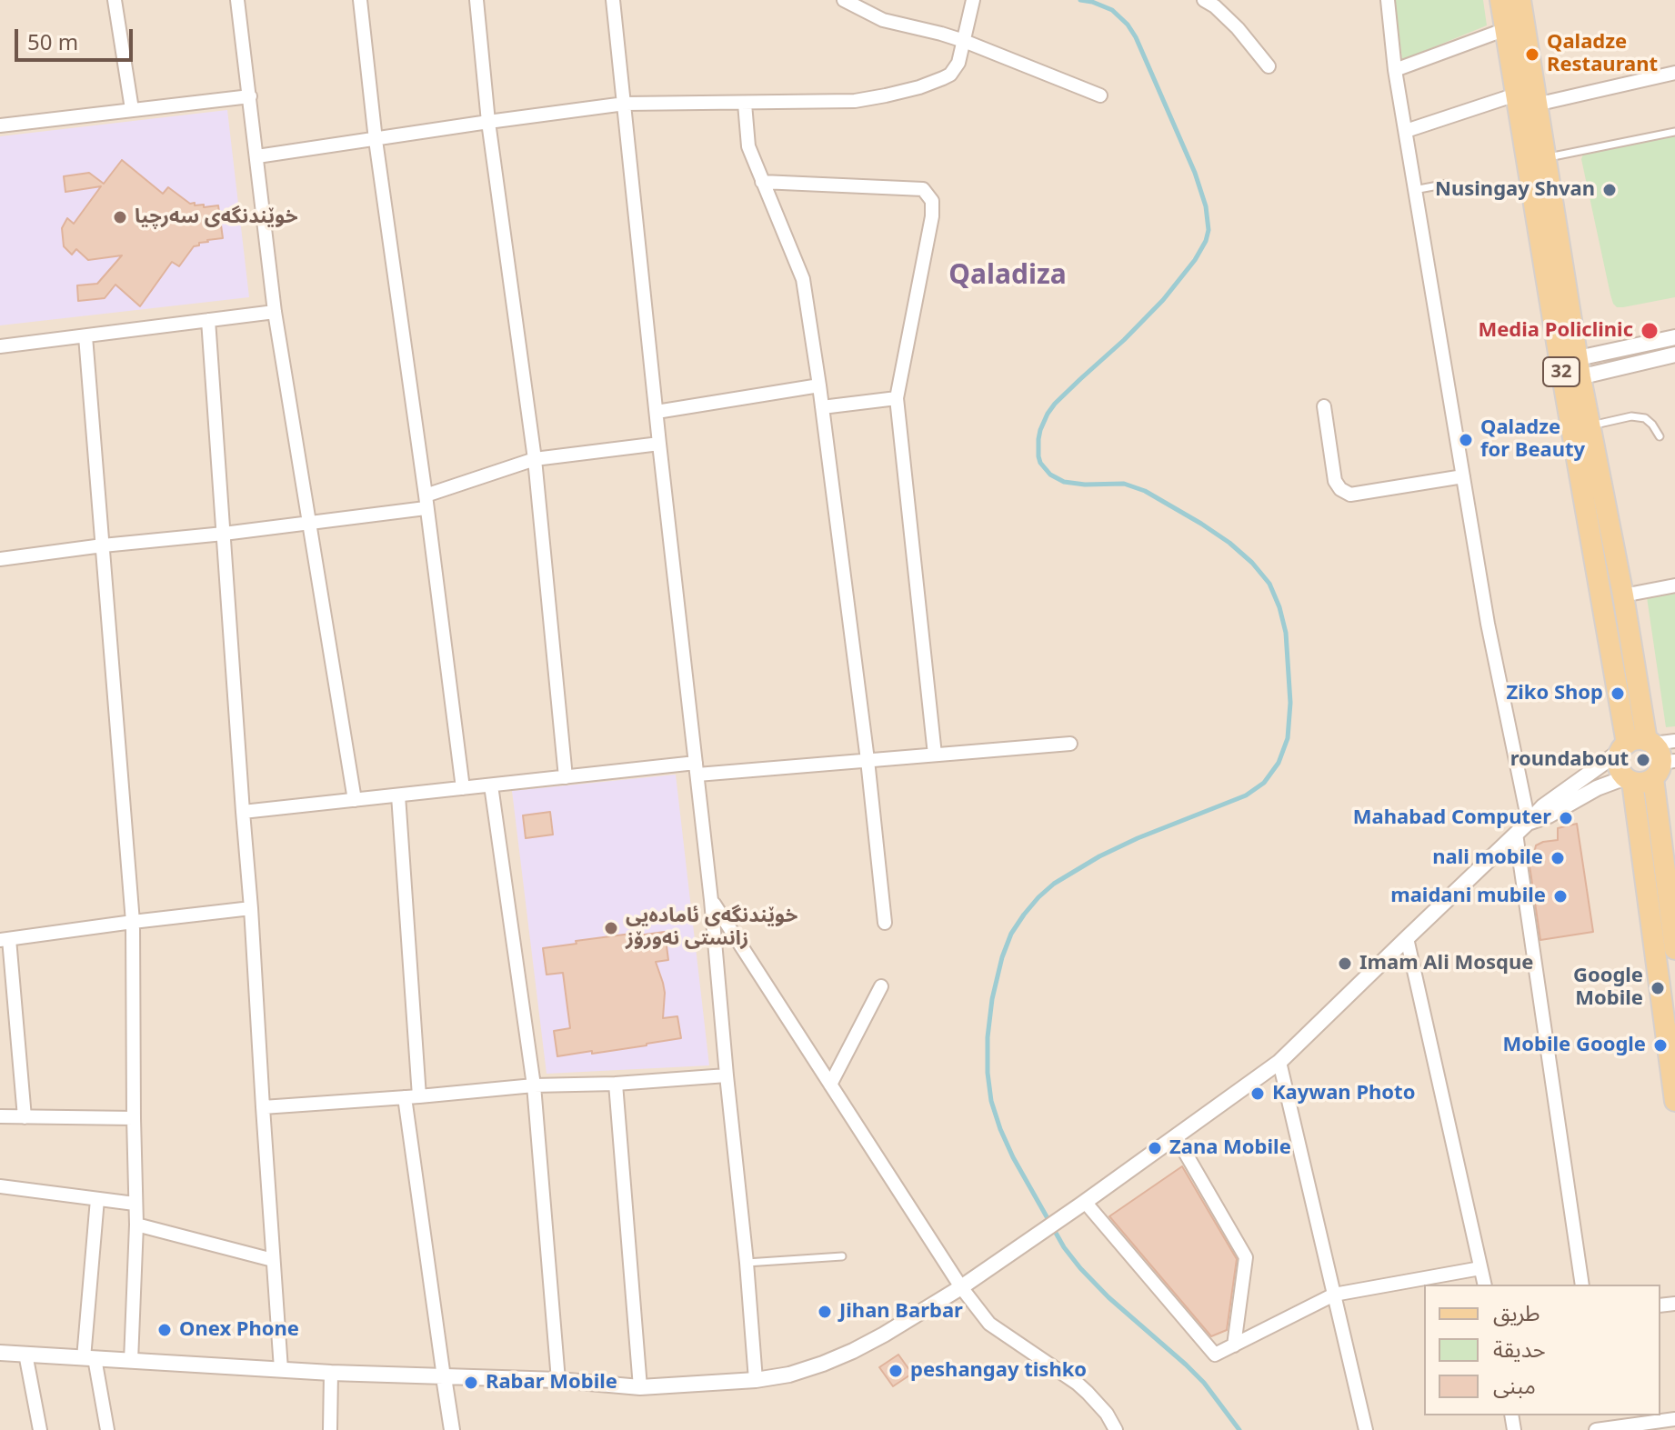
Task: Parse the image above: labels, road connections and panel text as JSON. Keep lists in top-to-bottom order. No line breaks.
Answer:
{"streets":{"main road":["32"]},"districts":["Qaladiza"],"places":["Qaladze Restaurant","Nusingay Shvan","خوێندنگەی سەرچیا","Media Policlinic","Qaladze for Beauty","Ziko Shop","roundabout","Mahabad Computer","nali mobile","maidani mubile","خوێندنگەی ئامادەیی زانستی نەورۆز","Imam Ali Mosque","Google Mobile","Mobile Google","Kaywan Photo","Zana Mobile","Jihan Barbar","Onex Phone","peshangay tishko","Rabar Mobile"],"legend":["طريق","حديقة","مبنى"],"scale_bar":"50 m"}
